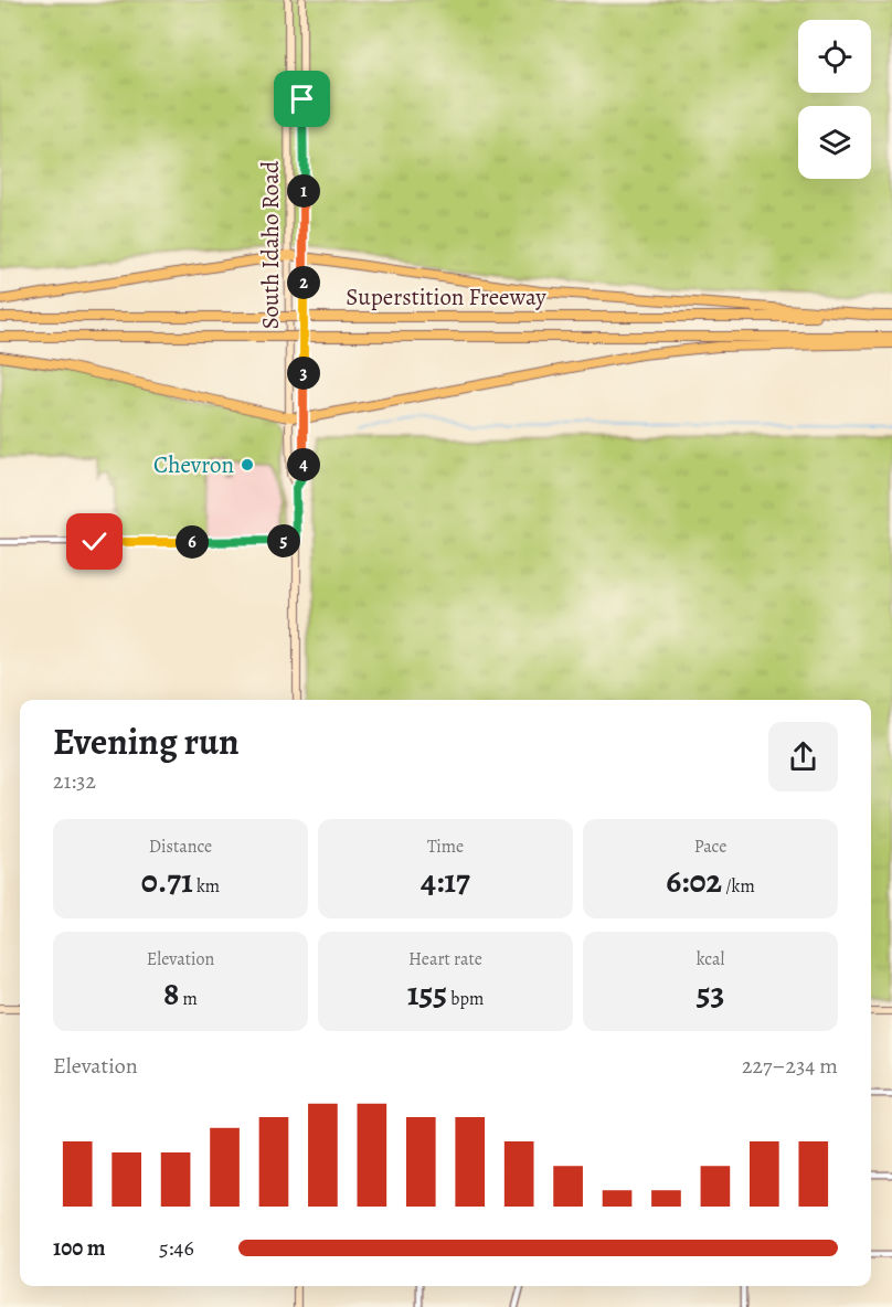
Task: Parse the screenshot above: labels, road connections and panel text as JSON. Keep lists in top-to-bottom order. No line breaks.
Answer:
{"streets":{"highway":["Superstition Freeway"],"main road":["South Idaho Road"]},"places":["Chevron"],"page":{"pins":["1","2","3","4","5","6"],"heading":["Evening run","21:32"],"stats":[["Distance","0.71 km"],["Time","4:17"],["Pace","6:02 /km"],["Elevation","8 m"],["Heart rate","155 bpm"],["kcal","53"]],"chart":["Elevation","227–234 m"],"list":[{"name":"100 m","note":"5:46"}]}}
